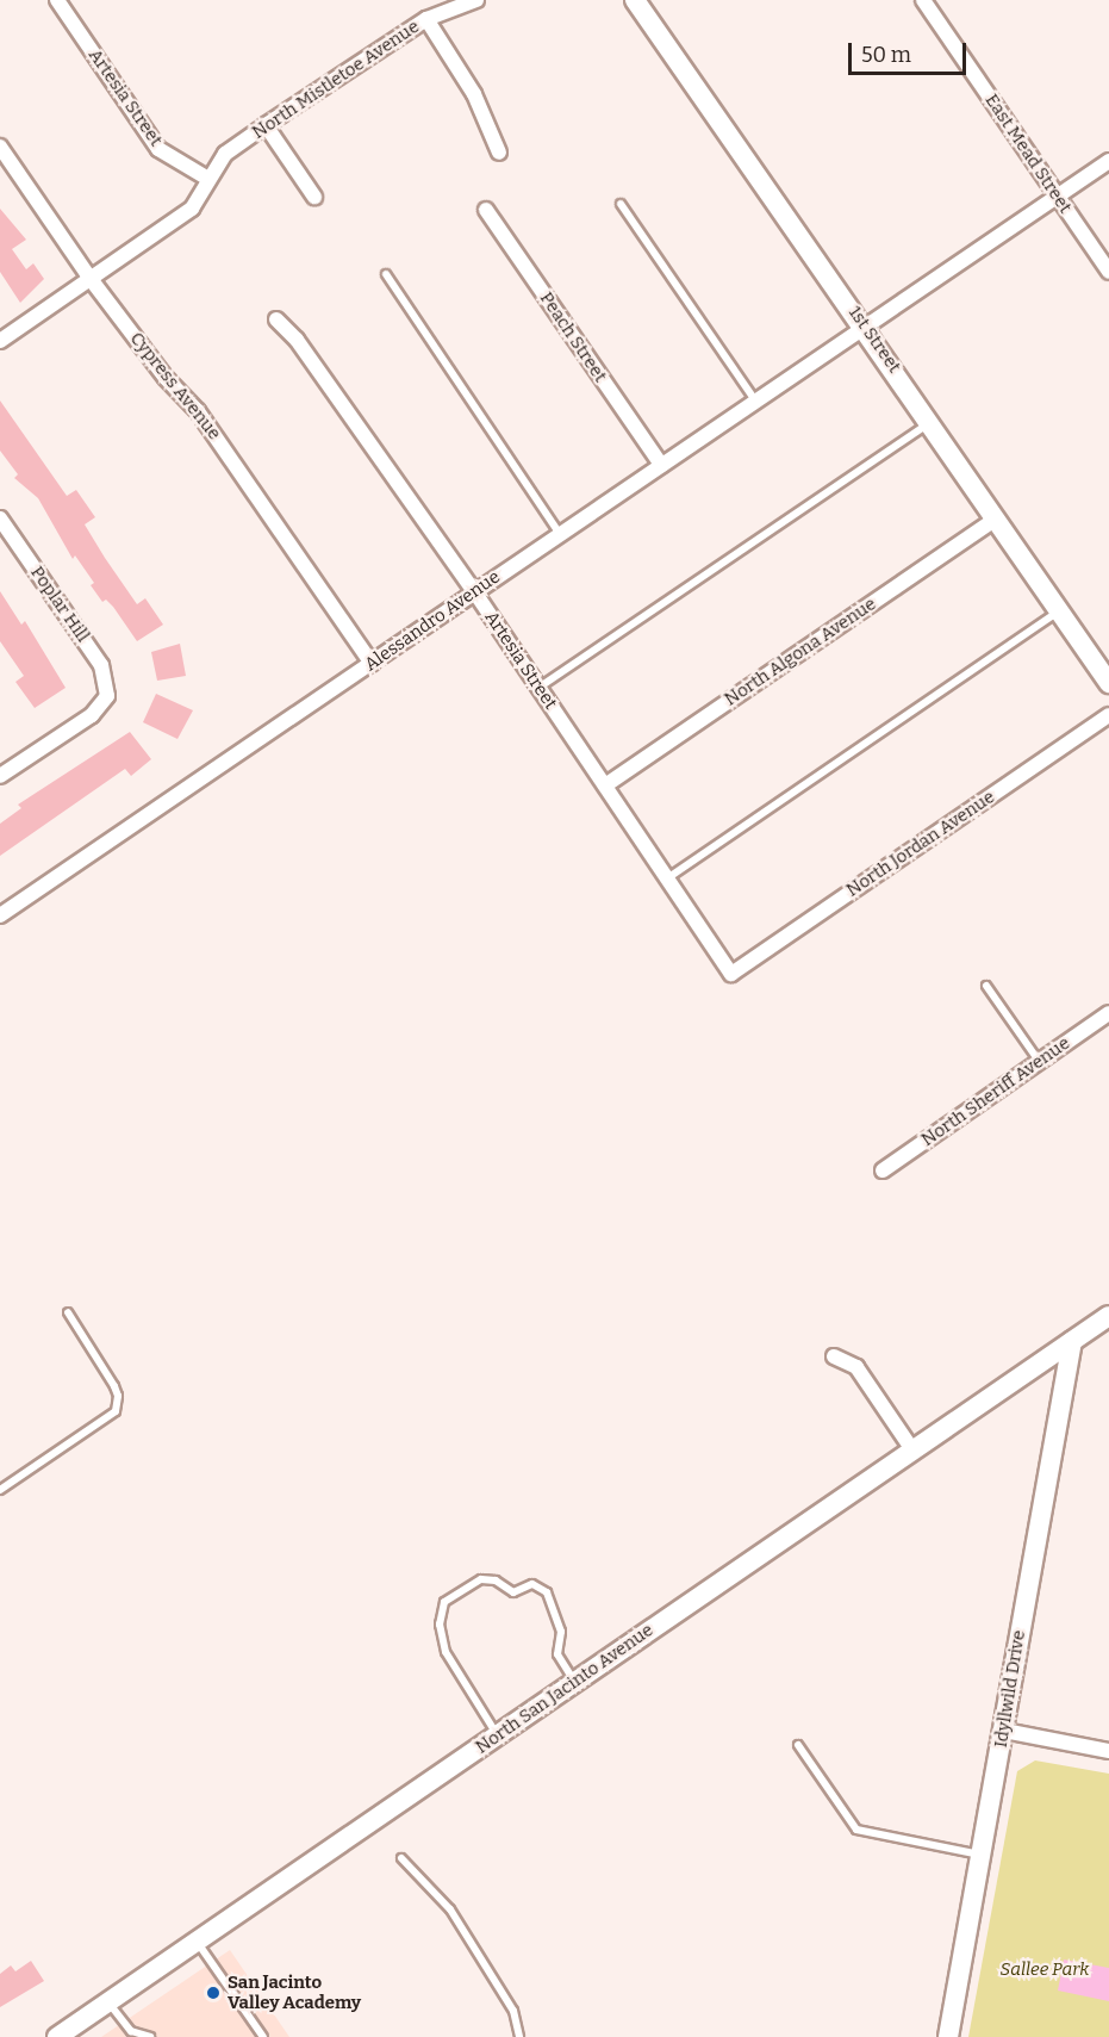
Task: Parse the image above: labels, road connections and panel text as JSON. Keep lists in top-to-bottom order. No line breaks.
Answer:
{"streets":{"street":["North Mistletoe Avenue","Artesia Street","East Mead Street","Peach Street","1st Street","Cypress Avenue","Poplar Hill","Alessandro Avenue","North Algona Avenue","North Jordan Avenue","North Sheriff Avenue","North San Jacinto Avenue","Idyllwild Drive"]},"crossings":[["North Mistletoe Avenue","Artesia Street"],["North Mistletoe Avenue","Cypress Avenue"],["Artesia Street","Alessandro Avenue"],["Artesia Street","North Algona Avenue"],["Artesia Street","North Jordan Avenue"],["East Mead Street","Alessandro Avenue"],["Peach Street","Alessandro Avenue"],["1st Street","Alessandro Avenue"],["1st Street","North Algona Avenue"],["Cypress Avenue","Alessandro Avenue"],["North San Jacinto Avenue","Idyllwild Drive"]],"parks":["Sallee Park"],"places":["San Jacinto Valley Academy"],"scale_bar":"50 m"}
